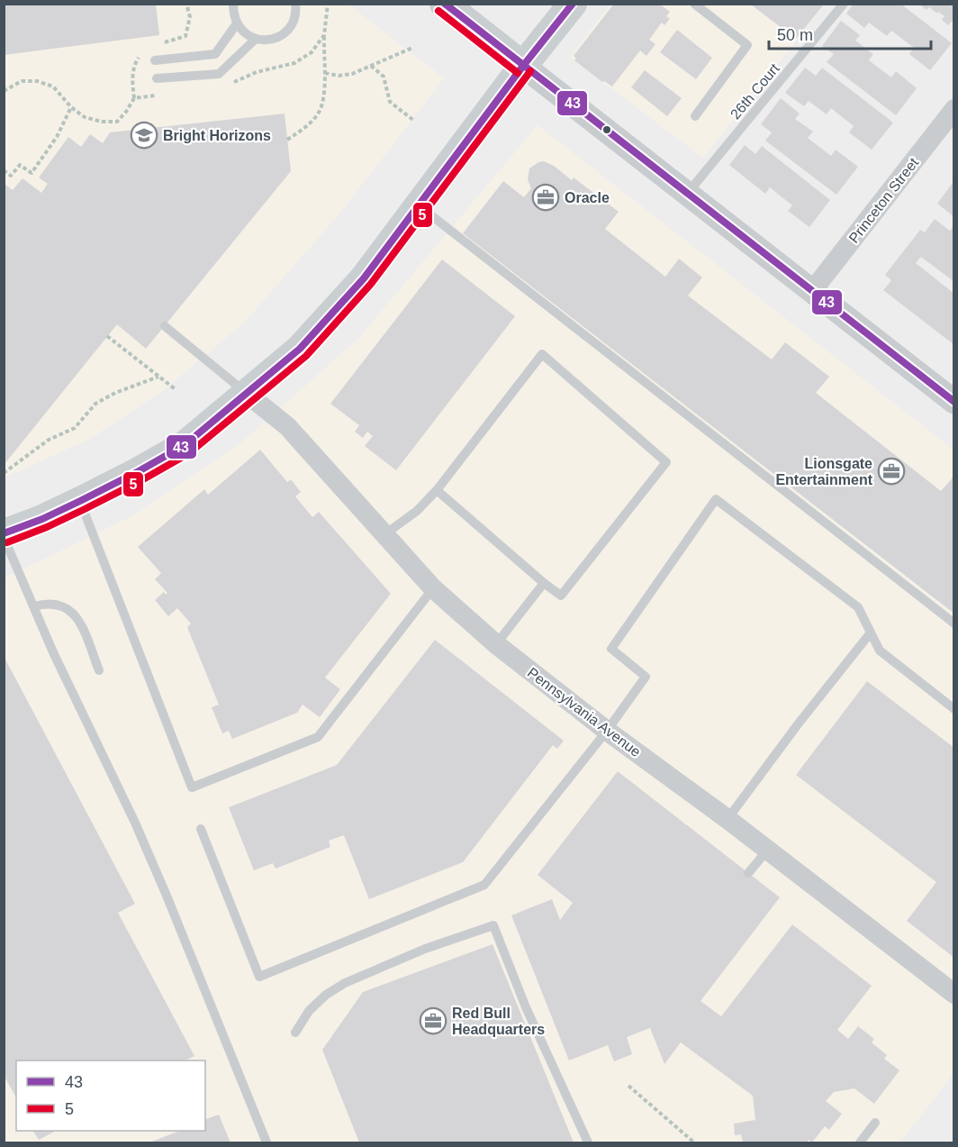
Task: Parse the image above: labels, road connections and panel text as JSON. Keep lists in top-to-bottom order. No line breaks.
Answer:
{"streets":{"street":["Princeton Street","Pennsylvania Avenue"],"lane":["26th Court"]},"places":{"school or university":["Bright Horizons"],"office":["Oracle","Lionsgate Entertainment","Red Bull Headquarters"]},"lines":["transit line 43","transit line 5"],"legend":["43","5"],"scale_bar":"50 m"}
